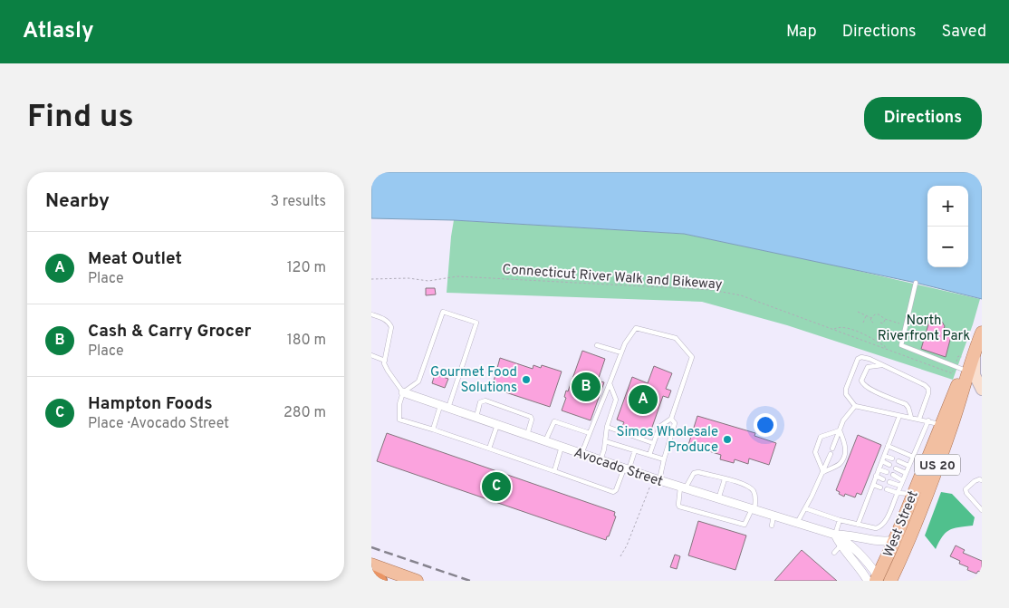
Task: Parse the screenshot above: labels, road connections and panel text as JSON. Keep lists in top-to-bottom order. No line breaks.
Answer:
{"streets":{"main road":["US 20","West Street"],"street":["Avocado Street"],"path":["Connecticut River Walk and Bikeway"]},"crossings":[["Connecticut River Walk and Bikeway","West Street"],["Avocado Street","West Street"]],"parks":["North Riverfront Park"],"places":["Gourmet Food Solutions","Simos Wholesale Produce"],"page":{"header":"Atlasly","nav":["Map","Directions","Saved"],"buttons":"Directions","title":"Find us","heading":["Nearby","3 results"],"map_buttons":["+","−"],"list":[{"mark":"A","name":"Meat Outlet","note":"Place","value":"120 m"},{"mark":"B","name":"Cash & Carry Grocer","note":"Place","value":"180 m"},{"mark":"C","name":"Hampton Foods","note":"Place · Avocado Street","value":"280 m"}],"pins":["B","A","C"]}}
